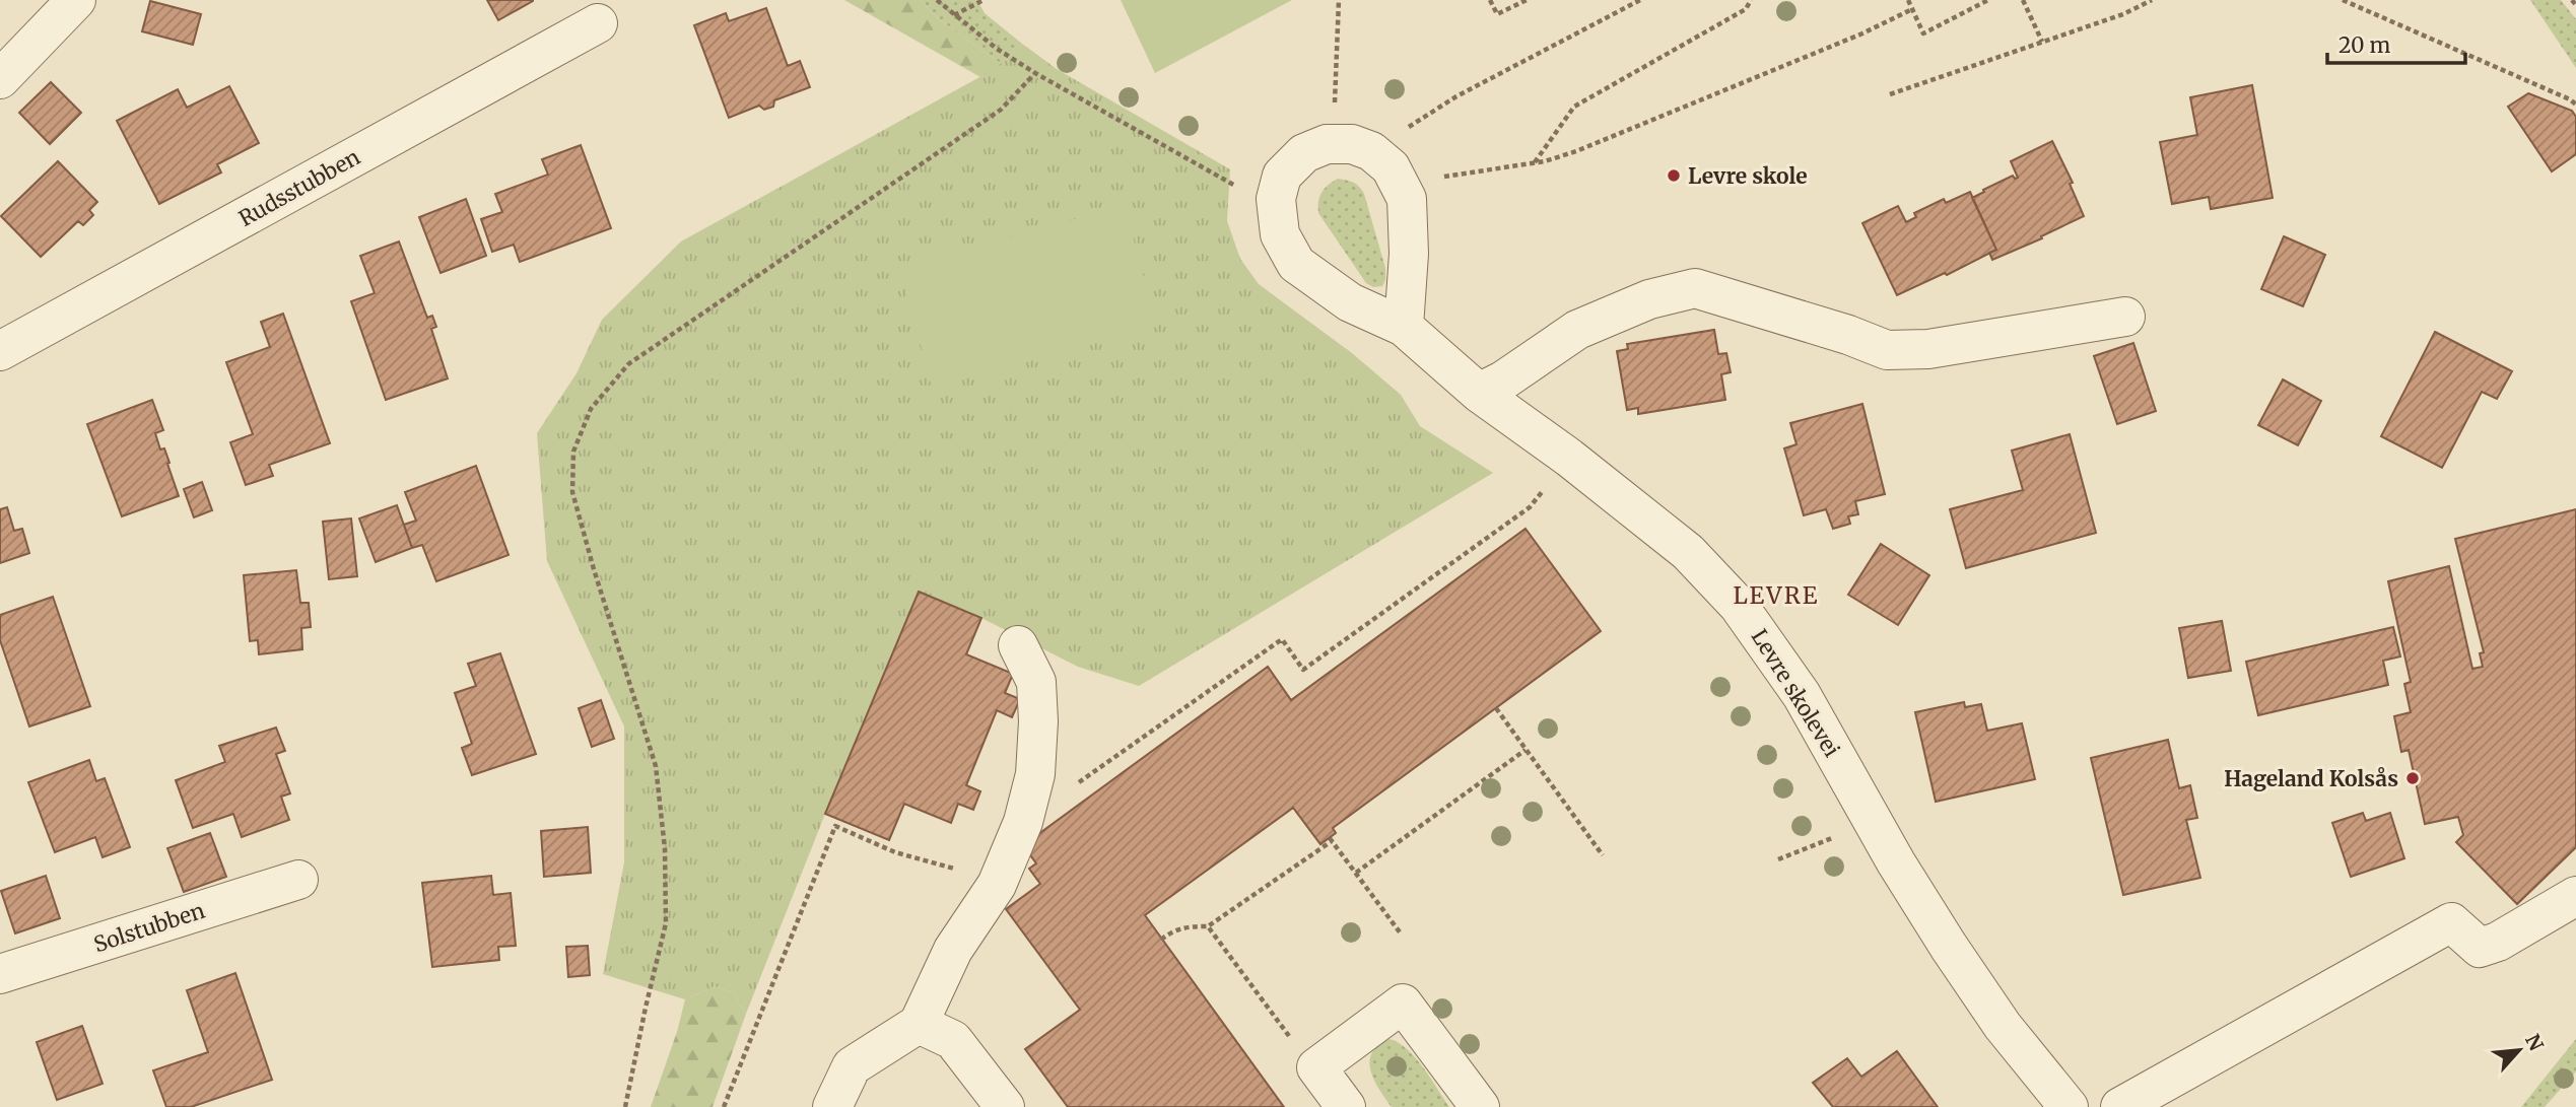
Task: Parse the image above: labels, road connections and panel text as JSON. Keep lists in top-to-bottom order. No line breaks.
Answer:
{"streets":{"street":["Rudsstubben","Levre skolevei","Solstubben"]},"districts":["LEVRE"],"places":["Levre skole","Hageland Kolsås"],"scale_bar":"20 m","north":"top right"}
